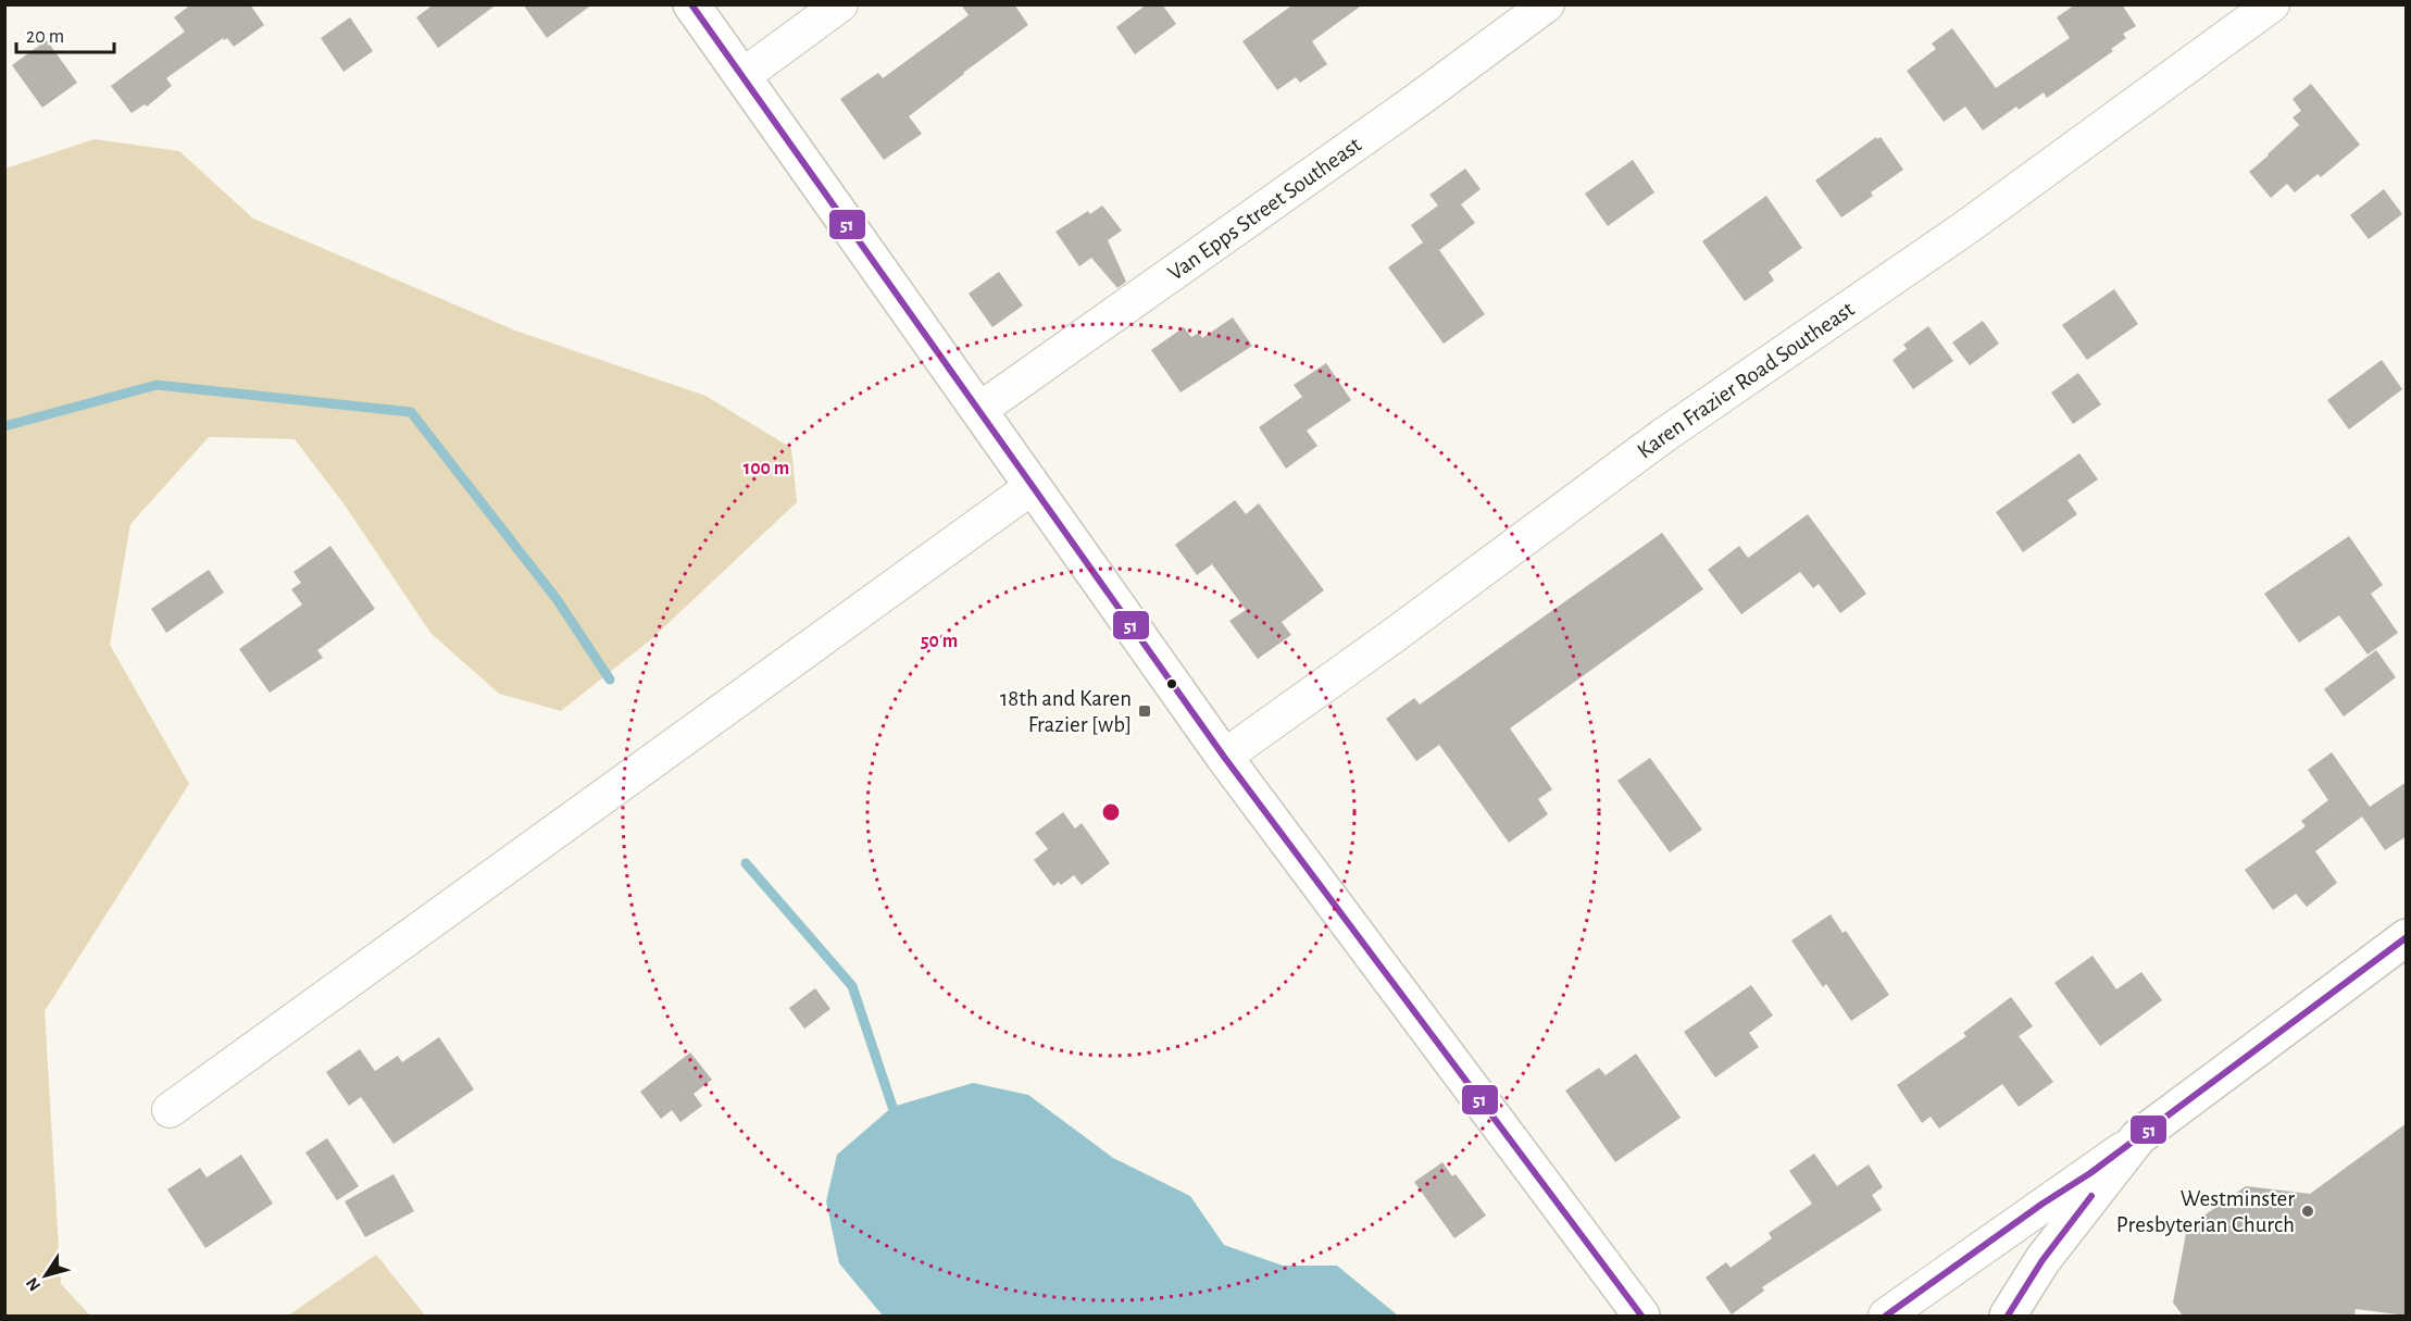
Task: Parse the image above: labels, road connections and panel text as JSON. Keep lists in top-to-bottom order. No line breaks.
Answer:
{"streets":{"street":["Van Epps Street Southeast","Karen Frazier Road Southeast"]},"places":{"transit":["18th and Karen Frazier [wb]"],"other":["Westminster Presbyterian Church"]},"lines":["transit line 51"],"scale_bar":"20 m","north":"bottom left","rings":["100 m","50 m"]}
